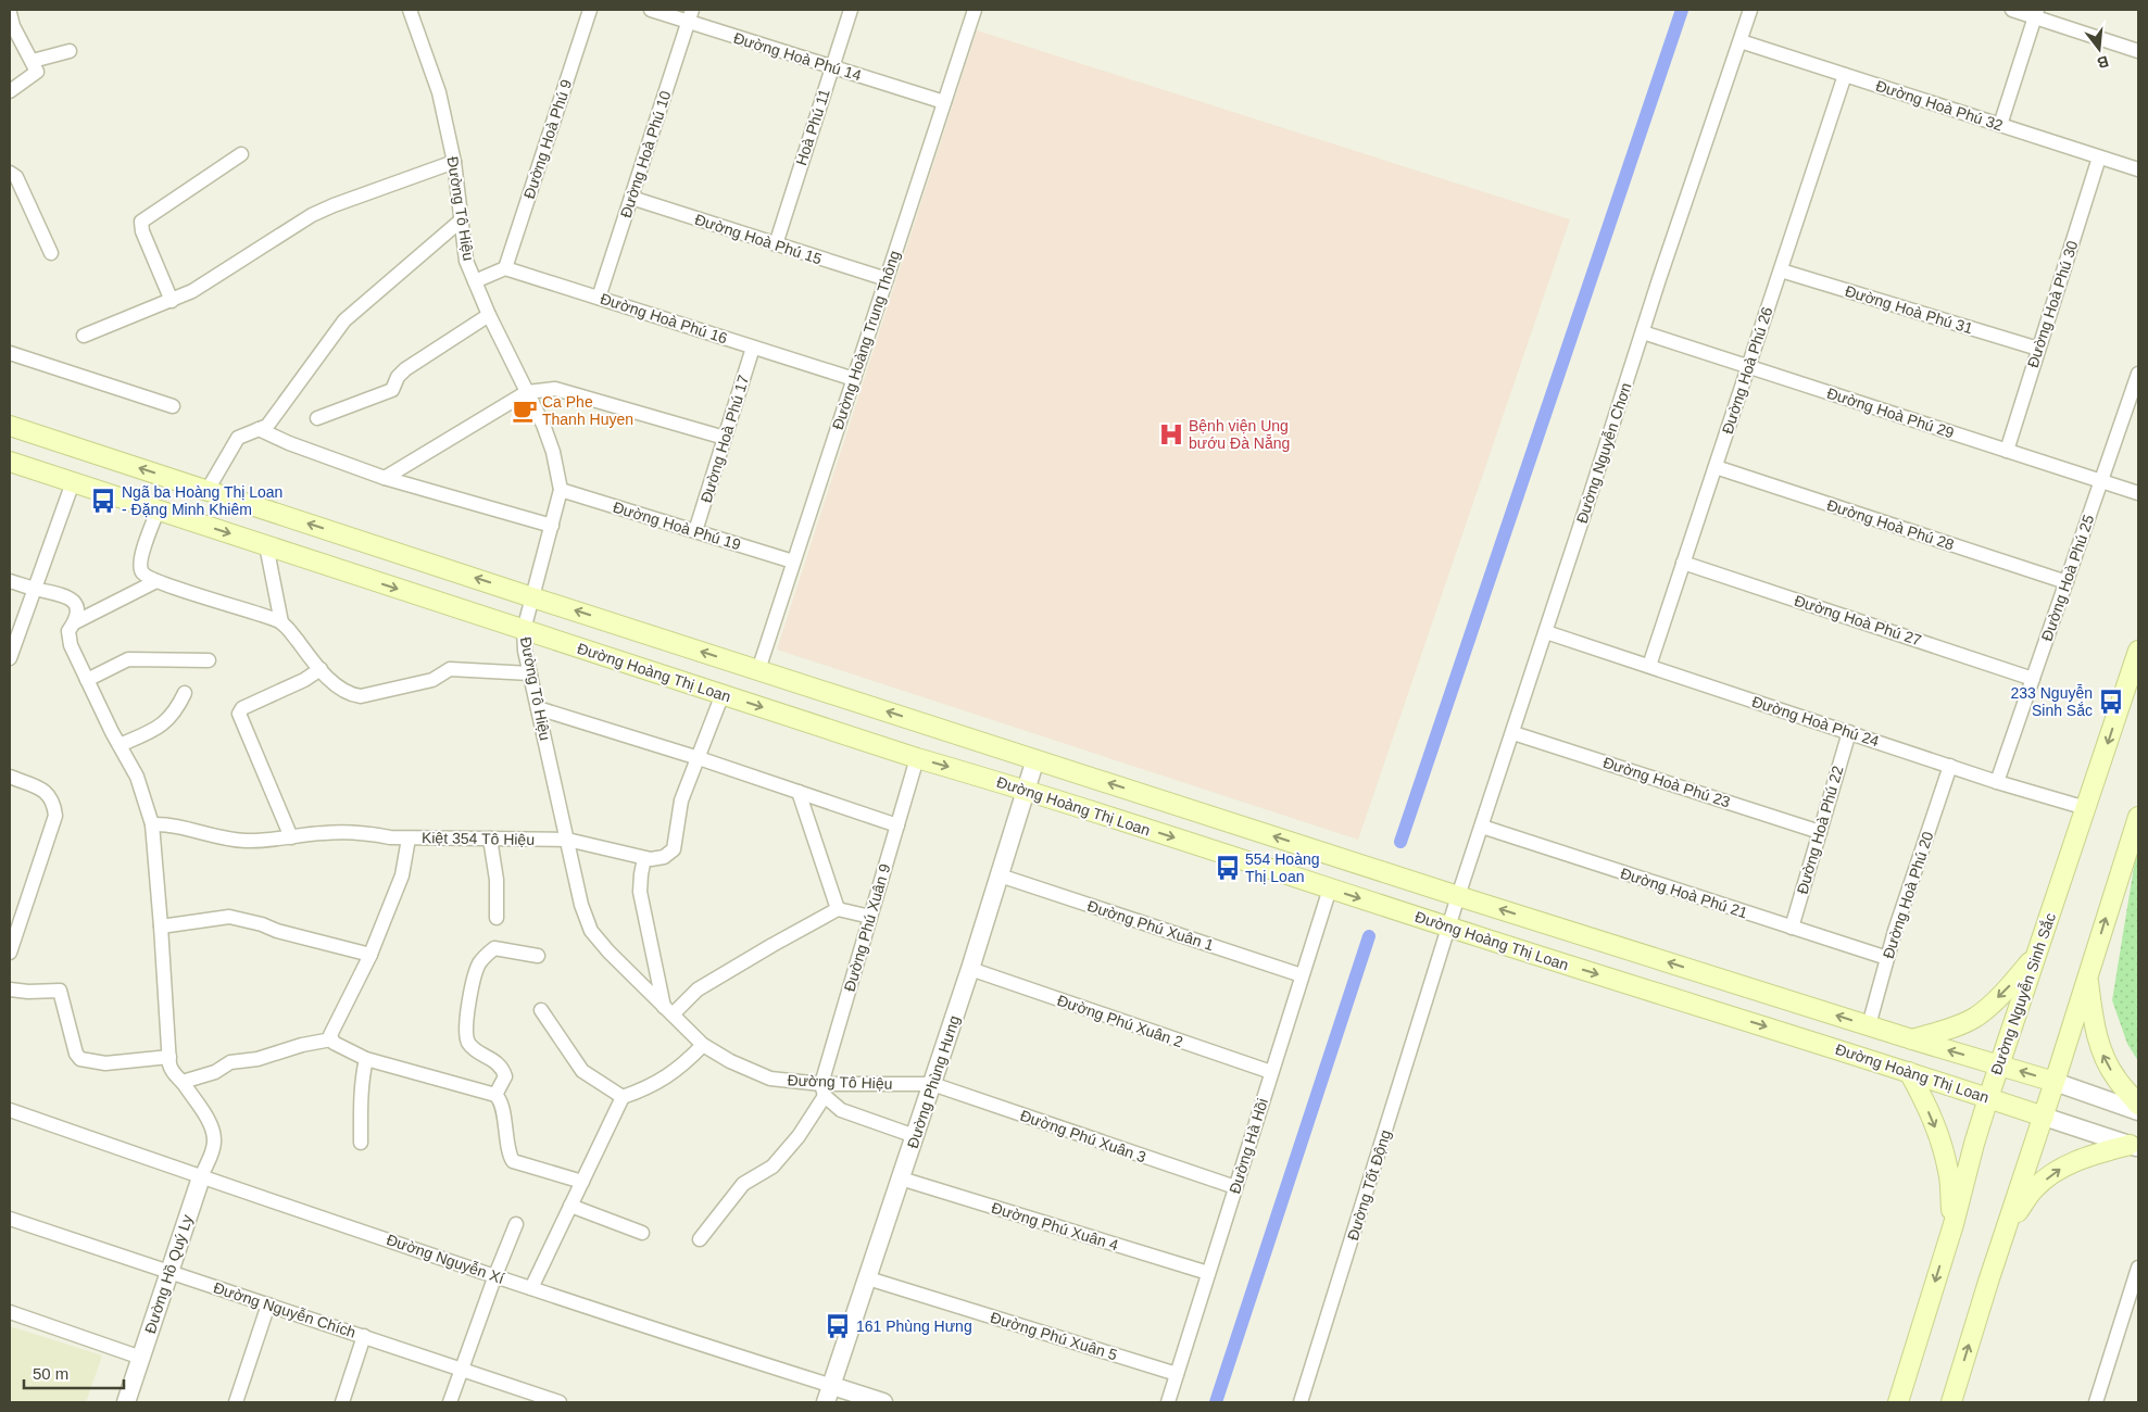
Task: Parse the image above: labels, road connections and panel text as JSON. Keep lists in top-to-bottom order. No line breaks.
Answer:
{"streets":{"main road":["Đường Hoàng Thị Loan","Đường Nguyễn Sinh Sắc"],"street":["Đường Hoà Phú 14","Đường Hoà Phú 32","Hoà Phú 11","Đường Hoà Phú 9","Đường Hoà Phú 10","Đường Tô Hiệu","Đường Hoà Phú 15","Đường Hoà Phú 30","Đường Hoà Phú 31","Đường Hoà Phú 16","Đường Hoàng Trung Thông","Đường Hoà Phú 26","Đường Hoà Phú 29","Đường Hoà Phú 17","Đường Nguyễn Chơn","Đường Hoà Phú 28","Đường Hoà Phú 19","Đường Hoà Phú 25","Đường Hoà Phú 27","Đường Hoà Phú 24","Đường Hoà Phú 23","Đường Hoà Phú 22","Kiệt 354 Tô Hiệu","Đường Hoà Phú 21","Đường Hoà Phú 20","Đường Phú Xuân 1","Đường Phú Xuân 9","Đường Phú Xuân 2","Đường Phùng Hưng","Đường Phú Xuân 3","Đường Hà Hồi","Đường Tốt Động","Đường Phú Xuân 4","Đường Nguyễn Xí","Đường Hồ Quý Ly","Đường Nguyễn Chích","Đường Phú Xuân 5"]},"crossings":[["Đường Hoà Phú 14","Hoà Phú 11"],["Đường Hoà Phú 14","Đường Hoà Phú 10"],["Đường Hoà Phú 14","Đường Hoàng Trung Thông"],["Đường Hoà Phú 32","Đường Hoà Phú 30"],["Đường Hoà Phú 32","Đường Hoà Phú 26"],["Đường Hoà Phú 32","Đường Nguyễn Chơn"],["Hoà Phú 11","Đường Hoà Phú 15"],["Đường Hoà Phú 9","Đường Hoà Phú 16"],["Đường Hoà Phú 10","Đường Hoà Phú 15"],["Đường Hoà Phú 10","Đường Hoà Phú 16"],["Đường Tô Hiệu","Đường Hoà Phú 19"],["Đường Tô Hiệu","Đường Hoàng Thị Loan"],["Đường Tô Hiệu","Kiệt 354 Tô Hiệu"],["Đường Tô Hiệu","Đường Phú Xuân 9"],["Đường Tô Hiệu","Đường Phùng Hưng"],["Đường Tô Hiệu","Đường Phú Xuân 3"],["Đường Hoà Phú 15","Đường Hoàng Trung Thông"],["Đường Hoà Phú 30","Đường Hoà Phú 31"],["Đường Hoà Phú 30","Đường Hoà Phú 29"],["Đường Hoà Phú 31","Đường Hoà Phú 26"],["Đường Hoà Phú 16","Đường Hoàng Trung Thông"],["Đường Hoà Phú 16","Đường Hoà Phú 17"],["Đường Hoàng Trung Thông","Đường Hoà Phú 19"],["Đường Hoà Phú 26","Đường Hoà Phú 29"],["Đường Hoà Phú 26","Đường Hoà Phú 28"],["Đường Hoà Phú 26","Đường Hoà Phú 27"],["Đường Hoà Phú 26","Đường Hoà Phú 24"],["Đường Hoà Phú 29","Đường Nguyễn Chơn"],["Đường Hoà Phú 29","Đường Hoà Phú 25"],["Đường Hoà Phú 17","Đường Hoà Phú 19"],["Đường Nguyễn Chơn","Đường Hoàng Thị Loan"],["Đường Nguyễn Chơn","Đường Hoà Phú 24"],["Đường Nguyễn Chơn","Đường Hoà Phú 23"],["Đường Nguyễn Chơn","Đường Hoà Phú 21"],["Đường Nguyễn Chơn","Đường Tốt Động"],["Đường Hoà Phú 28","Đường Hoà Phú 25"],["Đường Hoà Phú 25","Đường Hoà Phú 27"],["Đường Hoà Phú 25","Đường Hoà Phú 24"],["Đường Hoàng Thị Loan","Đường Phú Xuân 9"],["Đường Hoàng Thị Loan","Đường Nguyễn Sinh Sắc"],["Đường Hoàng Thị Loan","Đường Phùng Hưng"],["Đường Hoàng Thị Loan","Đường Hà Hồi"],["Đường Hoàng Thị Loan","Đường Tốt Động"],["Đường Hoà Phú 24","Đường Hoà Phú 22"],["Đường Hoà Phú 24","Đường Hoà Phú 20"],["Đường Hoà Phú 24","Đường Nguyễn Sinh Sắc"],["Đường Hoà Phú 23","Đường Hoà Phú 22"],["Đường Hoà Phú 22","Đường Hoà Phú 21"],["Đường Hoà Phú 21","Đường Hoà Phú 20"],["Đường Phú Xuân 1","Đường Phùng Hưng"],["Đường Phú Xuân 1","Đường Hà Hồi"],["Đường Phú Xuân 2","Đường Phùng Hưng"],["Đường Phú Xuân 2","Đường Hà Hồi"],["Đường Phùng Hưng","Đường Phú Xuân 3"],["Đường Phùng Hưng","Đường Phú Xuân 4"],["Đường Phùng Hưng","Đường Nguyễn Xí"],["Đường Phùng Hưng","Đường Phú Xuân 5"],["Đường Phú Xuân 3","Đường Hà Hồi"],["Đường Hà Hồi","Đường Phú Xuân 4"],["Đường Hà Hồi","Đường Phú Xuân 5"],["Đường Nguyễn Xí","Đường Hồ Quý Ly"],["Đường Hồ Quý Ly","Đường Nguyễn Chích"]],"places":{"cafe":["Ca Phe Thanh Huyen"],"hospital":["Bệnh viện Ung bướu Đà Nẵng"],"bus stop":["Ngã ba Hoàng Thị Loan - Đặng Minh Khiêm","233 Nguyễn Sinh Sắc","554 Hoàng Thị Loan","161 Phùng Hưng"]},"scale_bar":"50 m","north":"bottom"}
